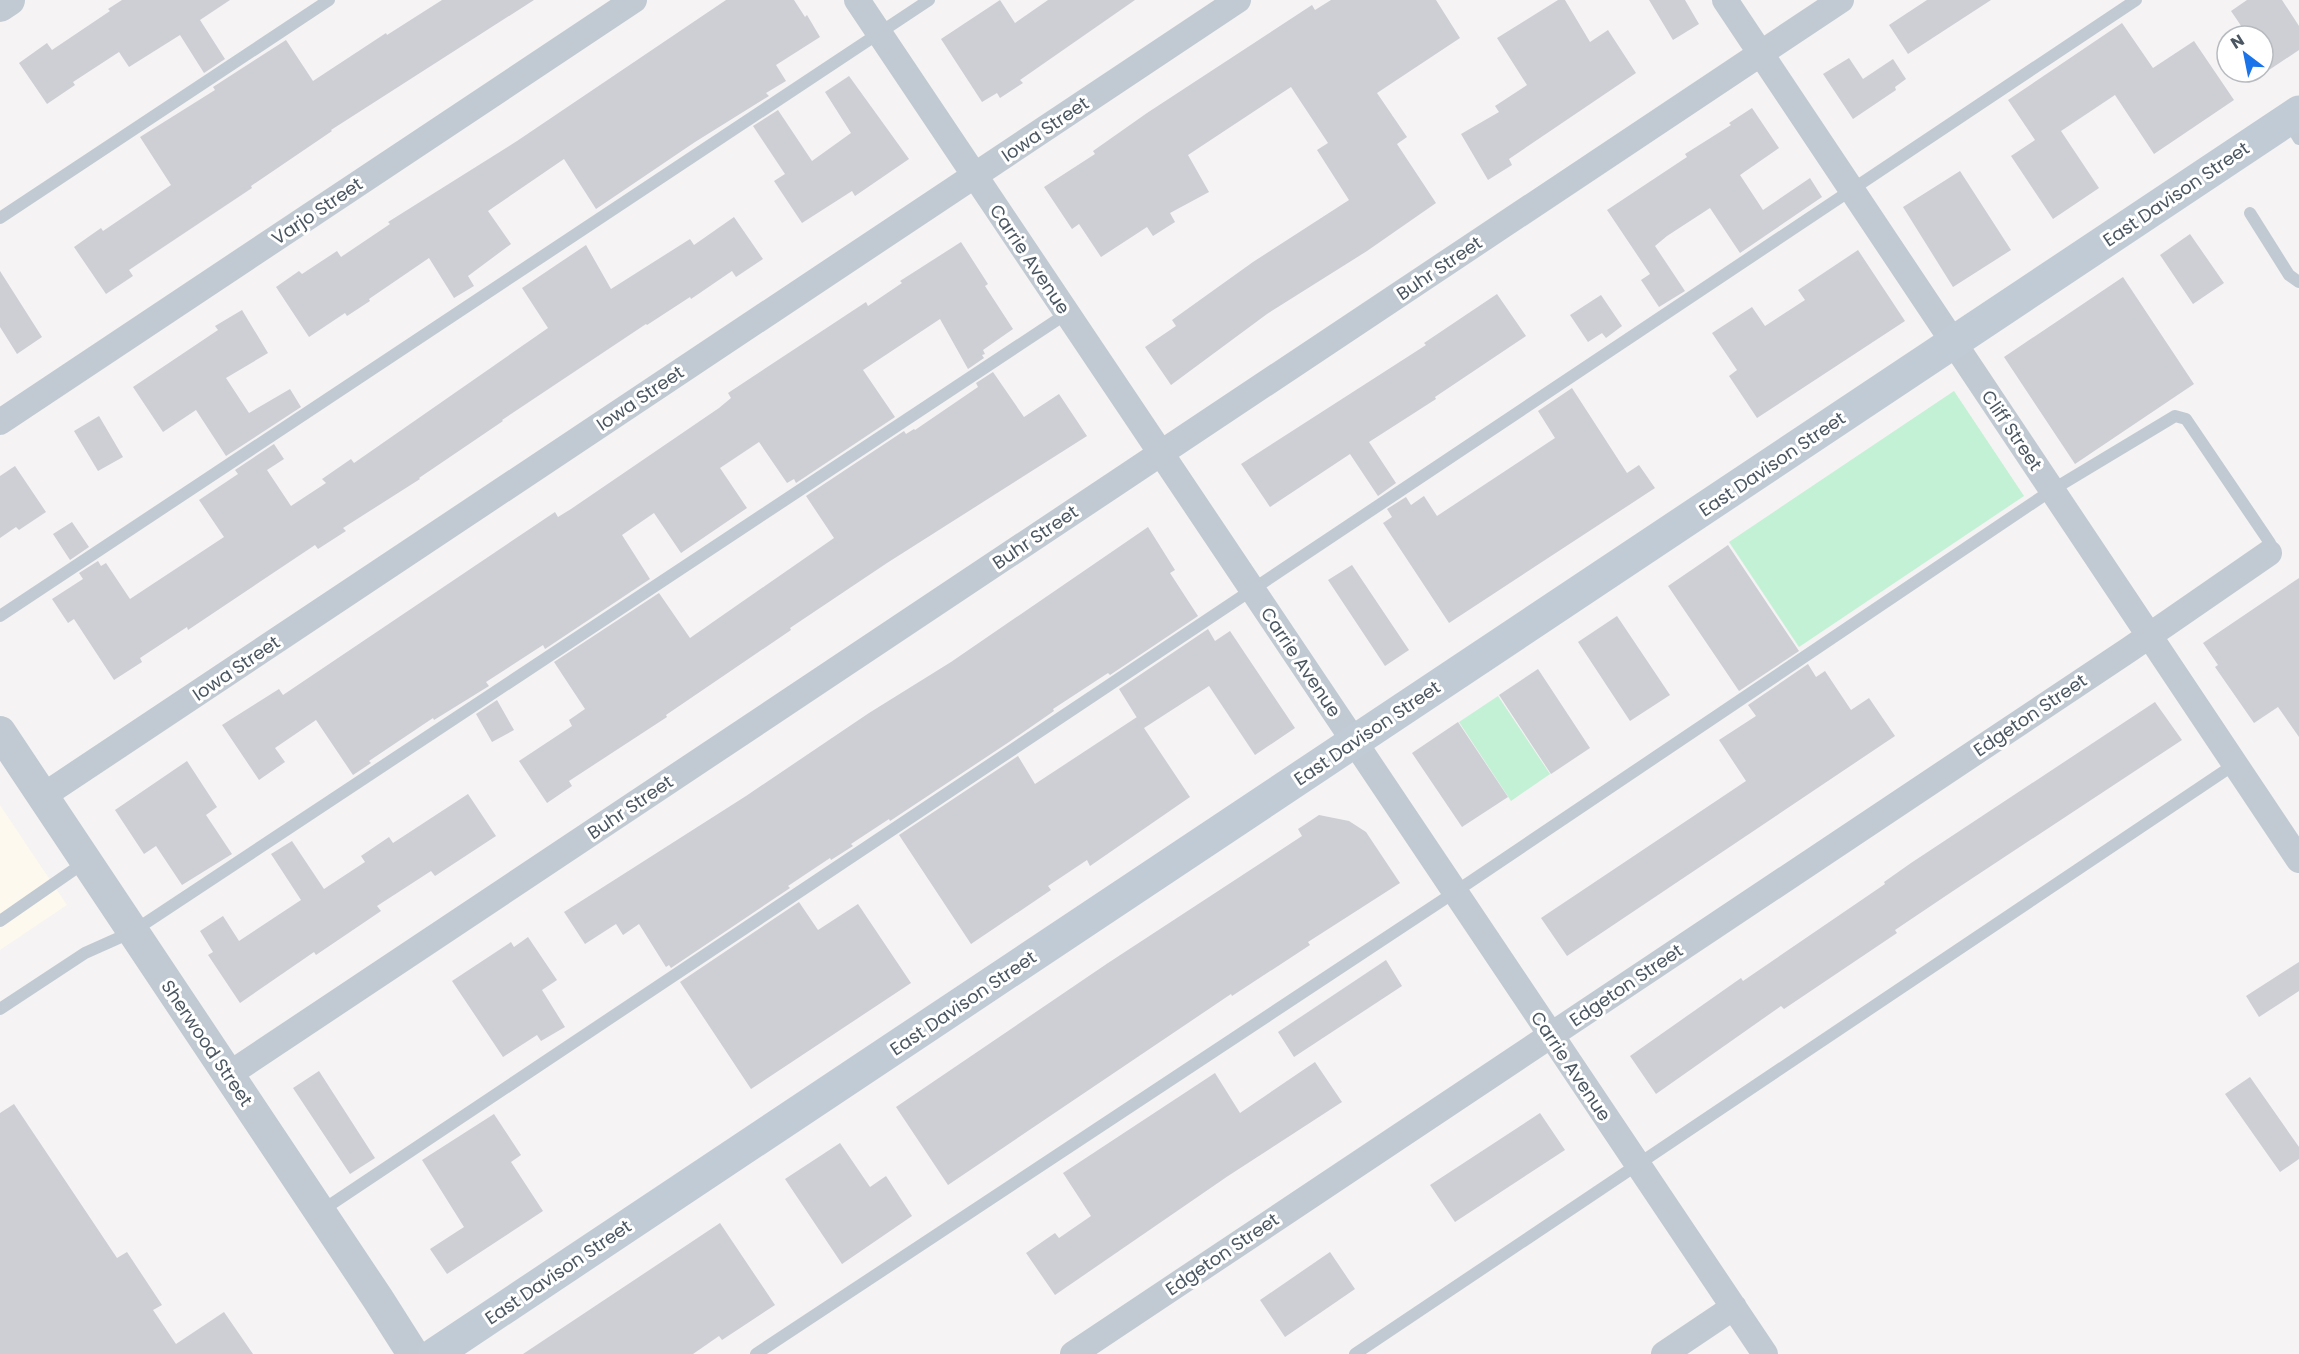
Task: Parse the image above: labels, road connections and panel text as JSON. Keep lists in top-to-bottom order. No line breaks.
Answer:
{"streets":{"main road":["East Davison Street"],"street":["Iowa Street","Varjo Street","Carrie Avenue","Buhr Street","Cliff Street","Edgeton Street","Sherwood Street"]},"crossings":[["Iowa Street","Carrie Avenue"],["Iowa Street","Sherwood Street"],["East Davison Street","Carrie Avenue"],["East Davison Street","Cliff Street"],["Carrie Avenue","Buhr Street"],["Carrie Avenue","Edgeton Street"],["Buhr Street","Cliff Street"],["Buhr Street","Sherwood Street"],["Cliff Street","Edgeton Street"]],"north":"top left"}
